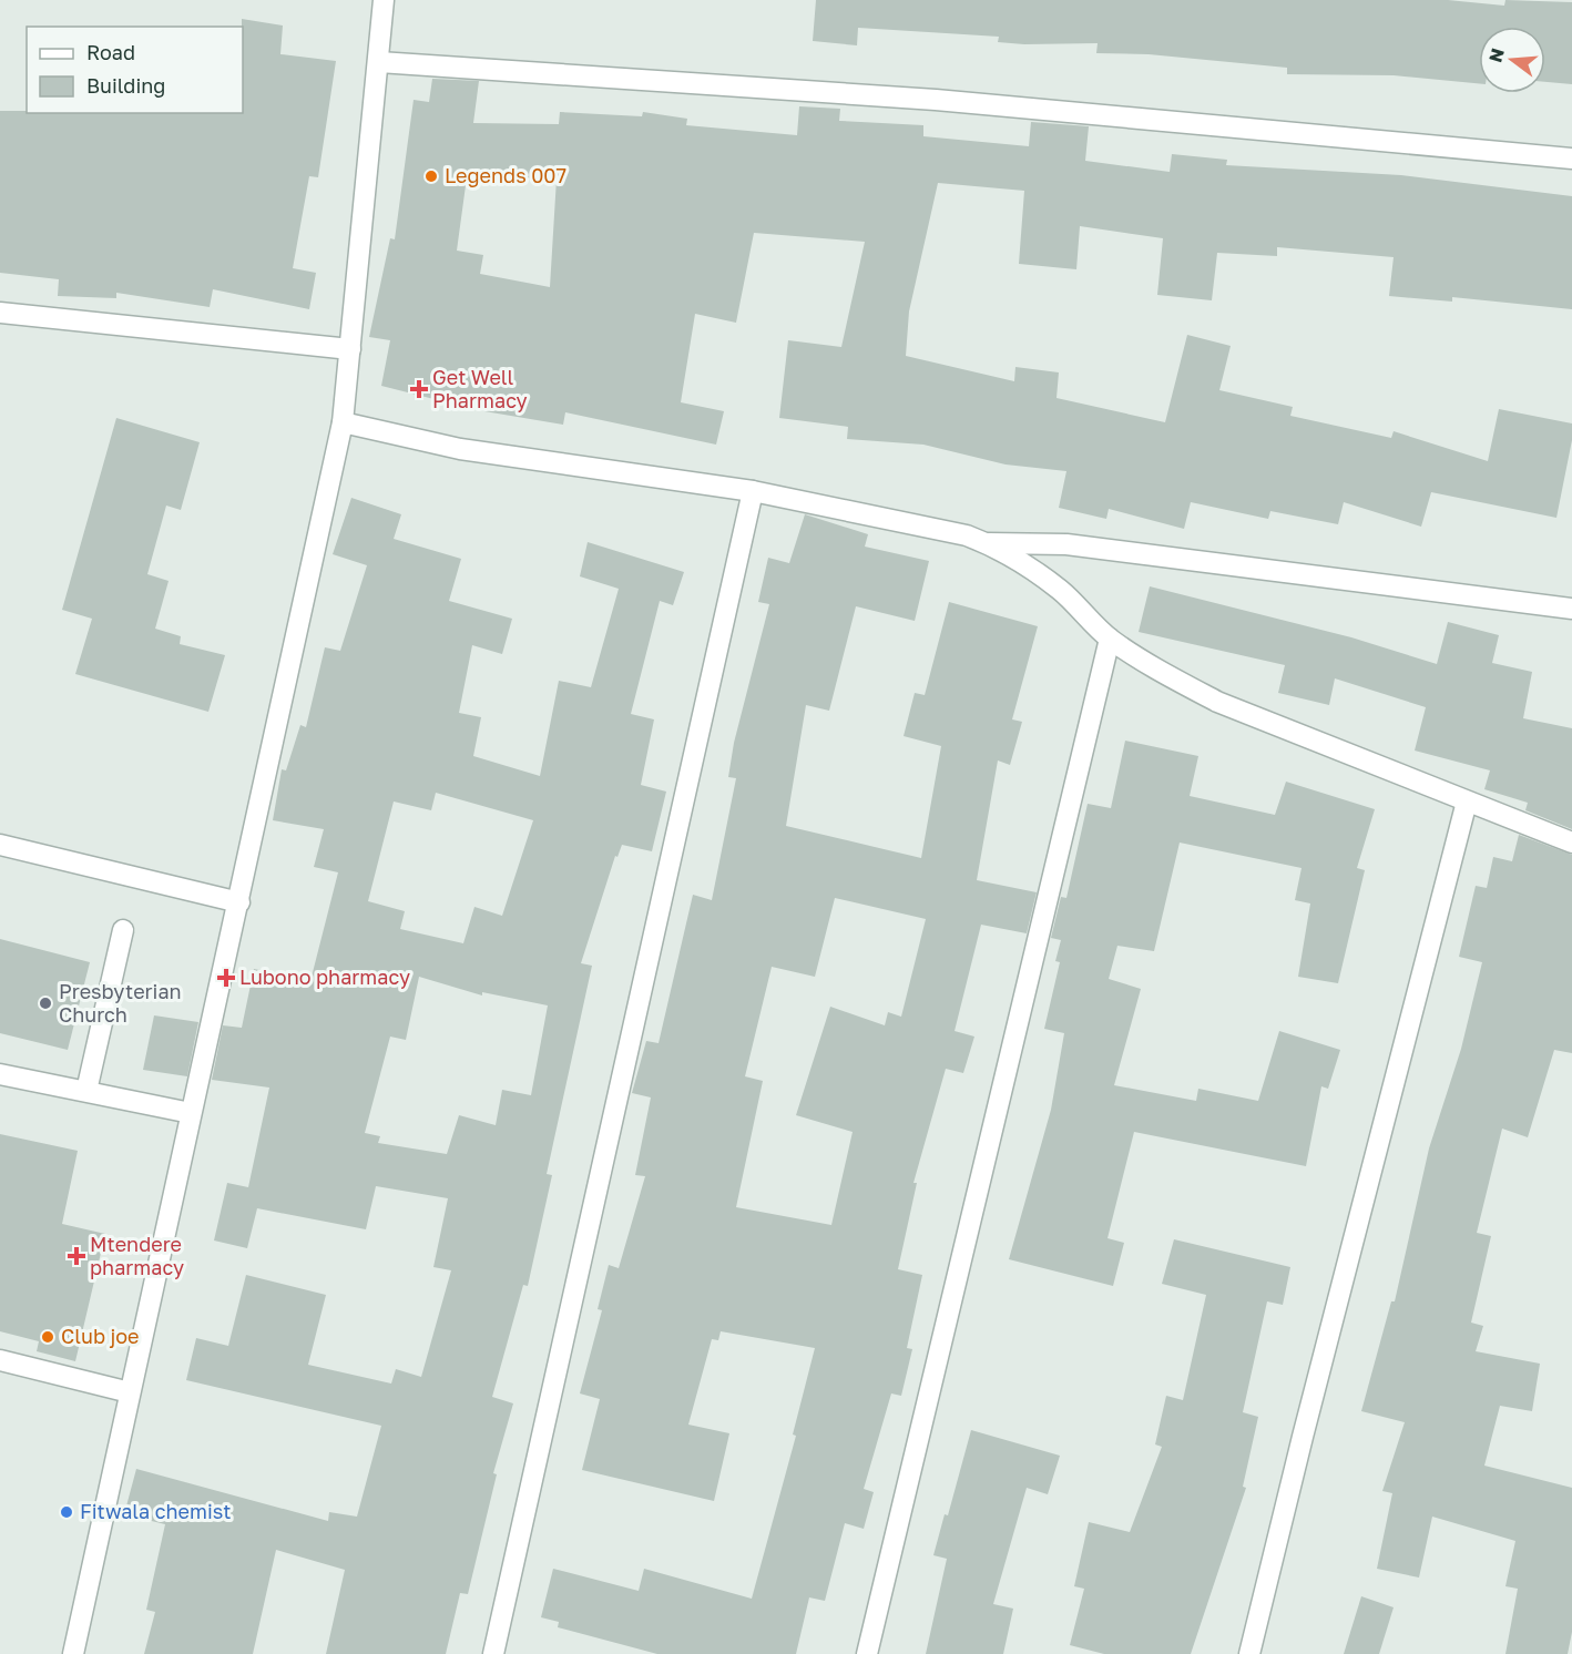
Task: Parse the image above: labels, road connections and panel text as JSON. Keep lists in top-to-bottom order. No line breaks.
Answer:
{"places":{"other":["Legends 007","Presbyterian Church","Club joe","Fitwala chemist"],"health":["Get Well Pharmacy","Lubono pharmacy","Mtendere pharmacy"]},"legend":["Road","Building"],"north":"left"}
